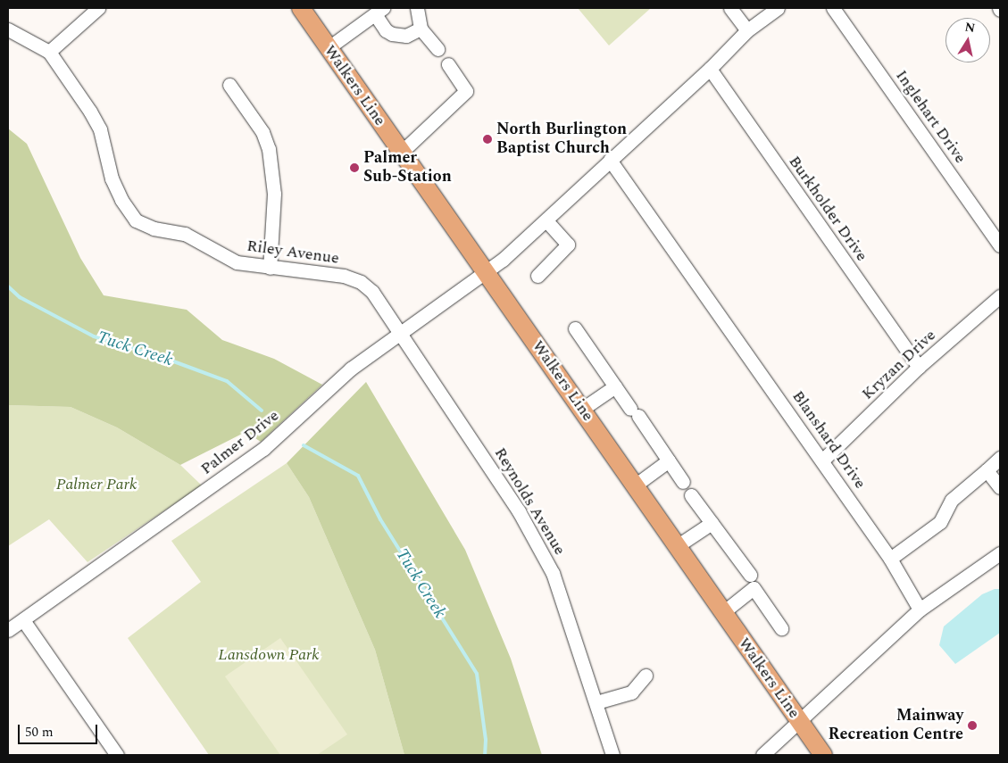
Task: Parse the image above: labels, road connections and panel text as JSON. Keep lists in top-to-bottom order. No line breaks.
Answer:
{"streets":{"main road":["Walkers Line"],"street":["Inglehart Drive","Burkholder Drive","Riley Avenue","Kryzan Drive","Blanshard Drive","Palmer Drive","Reynolds Avenue"]},"crossings":[["Walkers Line","Palmer Drive"],["Burkholder Drive","Kryzan Drive"],["Burkholder Drive","Palmer Drive"],["Riley Avenue","Palmer Drive"],["Riley Avenue","Reynolds Avenue"],["Kryzan Drive","Blanshard Drive"],["Blanshard Drive","Palmer Drive"],["Palmer Drive","Reynolds Avenue"]],"water":["Tuck Creek"],"parks":["Palmer Park","Lansdown Park"],"places":["North Burlington Baptist Church","Palmer Sub-Station","Mainway Recreation Centre"],"scale_bar":"50 m","north":"top"}
